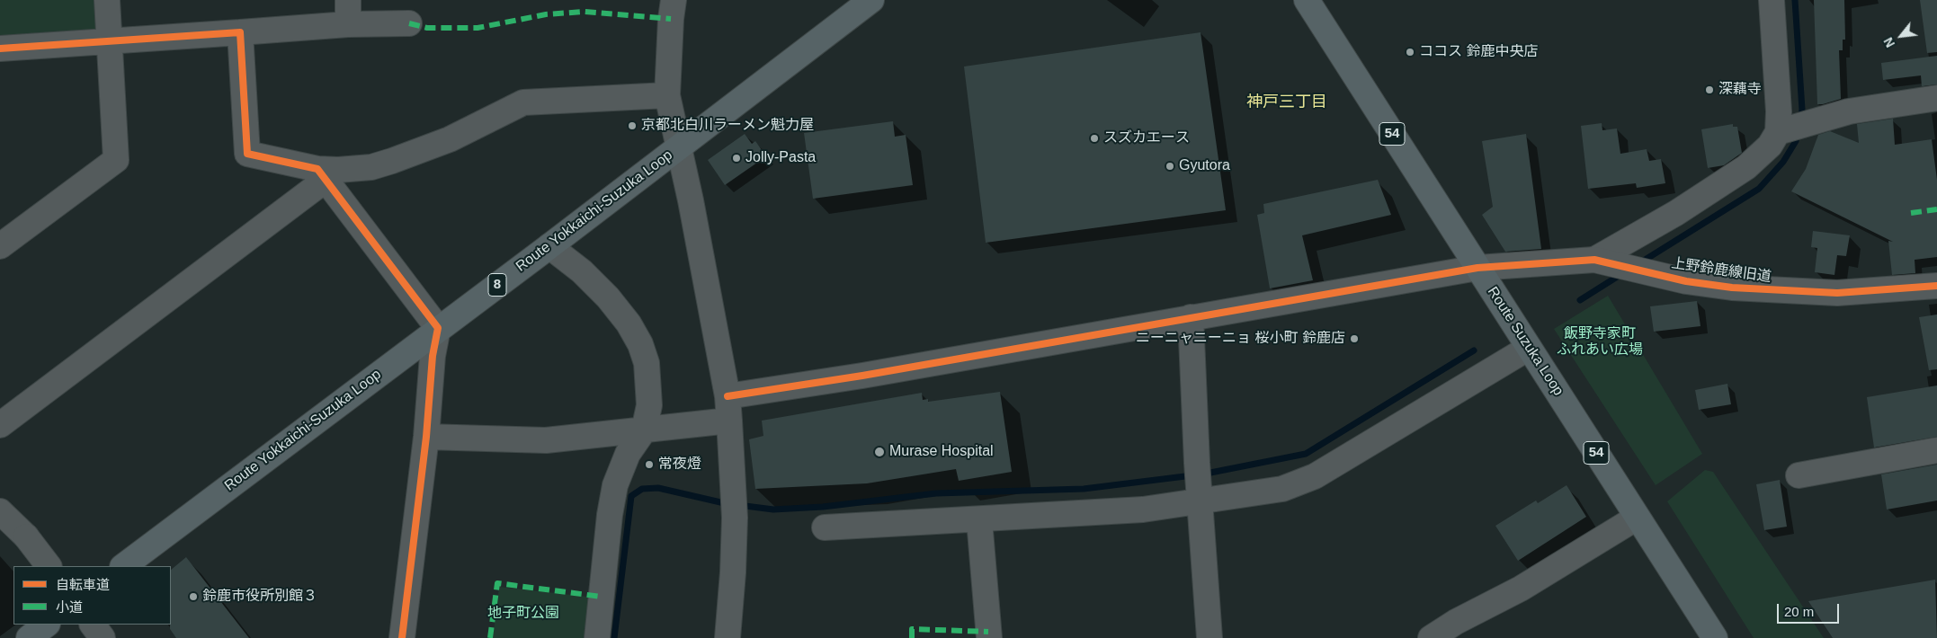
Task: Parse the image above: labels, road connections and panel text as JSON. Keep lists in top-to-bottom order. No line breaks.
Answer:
{"streets":{"main road":["54","Route Yokkaichi-Suzuka Loop","8","Route Suzuka Loop"],"street":["上野鈴鹿線旧道"]},"crossings":[["上野鈴鹿線旧道","Route Suzuka Loop"]],"districts":["神戸三丁目"],"parks":["飯野寺家町 ふれあい広場","地子町公園"],"places":["ココス 鈴鹿中央店","深藕寺","京都北白川ラーメン魁力屋","スズカエース","Jolly-Pasta","Gyutora","ニーニャニーニョ 桜小町 鈴鹿店","Murase Hospital","常夜燈","鈴鹿市役所別館３"],"legend":["自転車道","小道"],"scale_bar":"20 m","north":"bottom left"}
